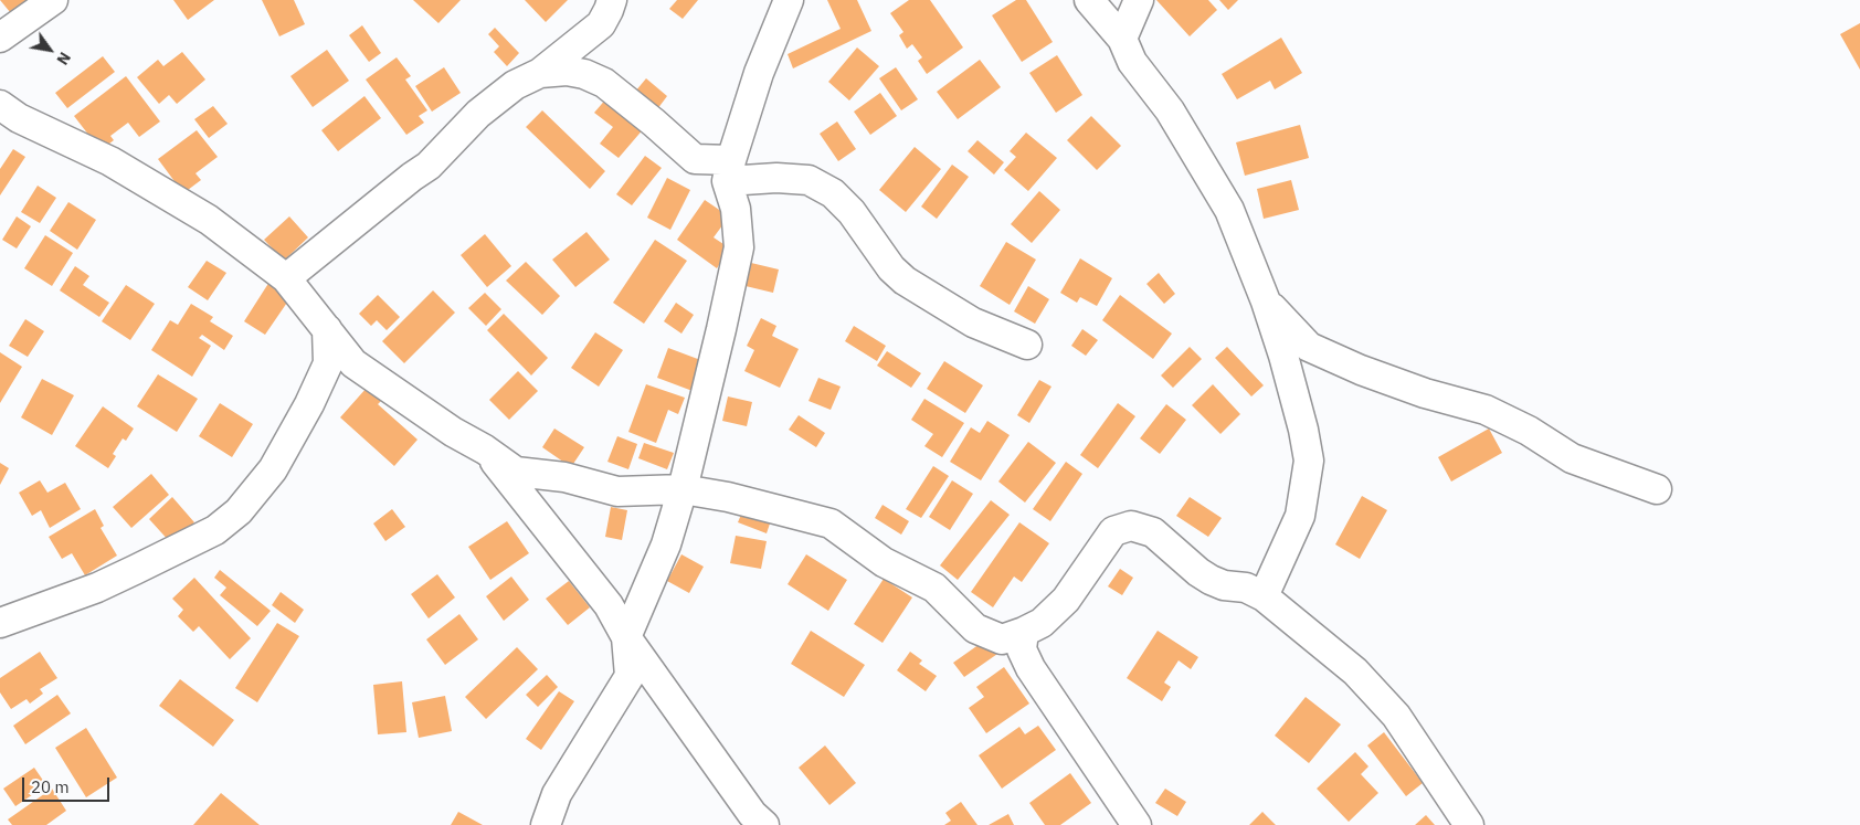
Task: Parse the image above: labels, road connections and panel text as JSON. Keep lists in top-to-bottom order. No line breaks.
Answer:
{"scale_bar":"20 m","north":"bottom right"}
